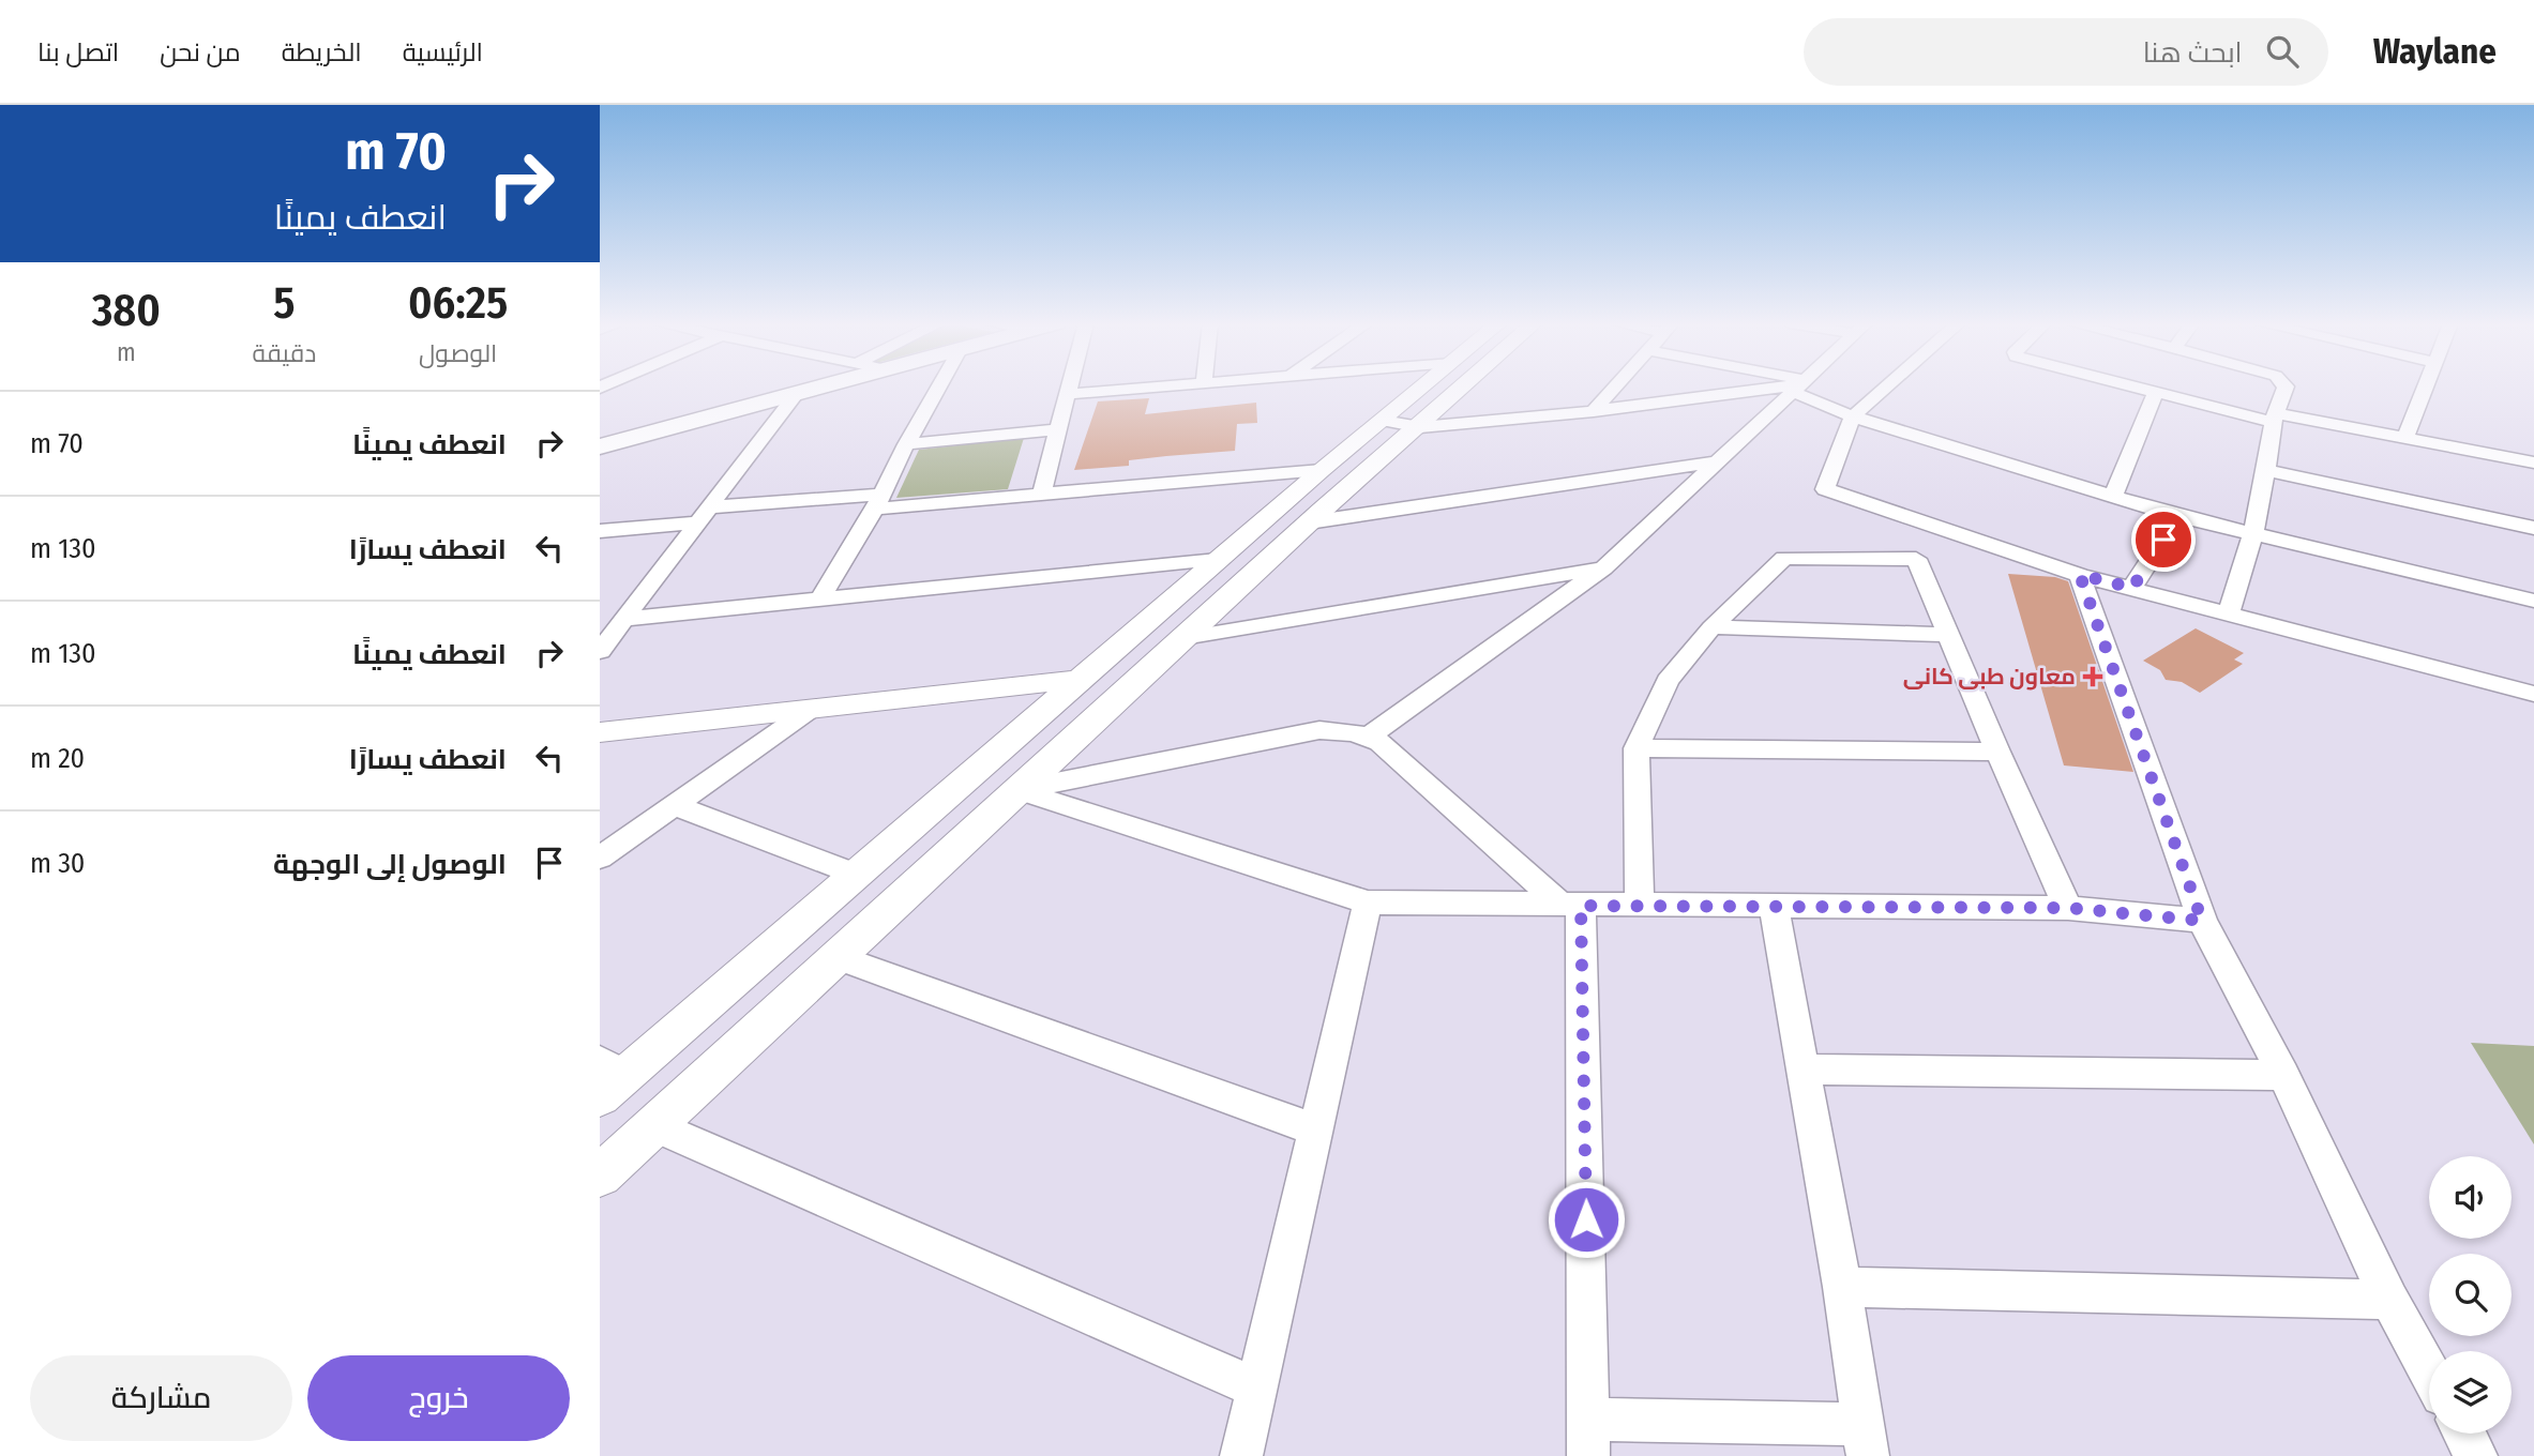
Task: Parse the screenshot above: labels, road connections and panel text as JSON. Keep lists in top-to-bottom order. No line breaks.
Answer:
{"places":{"health":["معاون طبی کانی"]},"page":{"header":"Waylane","search":"ابحث هنا","nav":["الرئيسية","الخريطة","من نحن","اتصل بنا"],"turn":["70 m","انعطف يمينًا"],"eta":["06:25","الوصول","5","دقيقة","380","m"],"list":[{"name":"انعطف يمينًا","value":"70 m"},{"name":"انعطف يسارًا","value":"130 m"},{"name":"انعطف يمينًا","value":"130 m"},{"name":"انعطف يسارًا","value":"20 m"},{"name":"الوصول إلى الوجهة","value":"30 m"}],"buttons":["خروج","مشاركة"]}}
